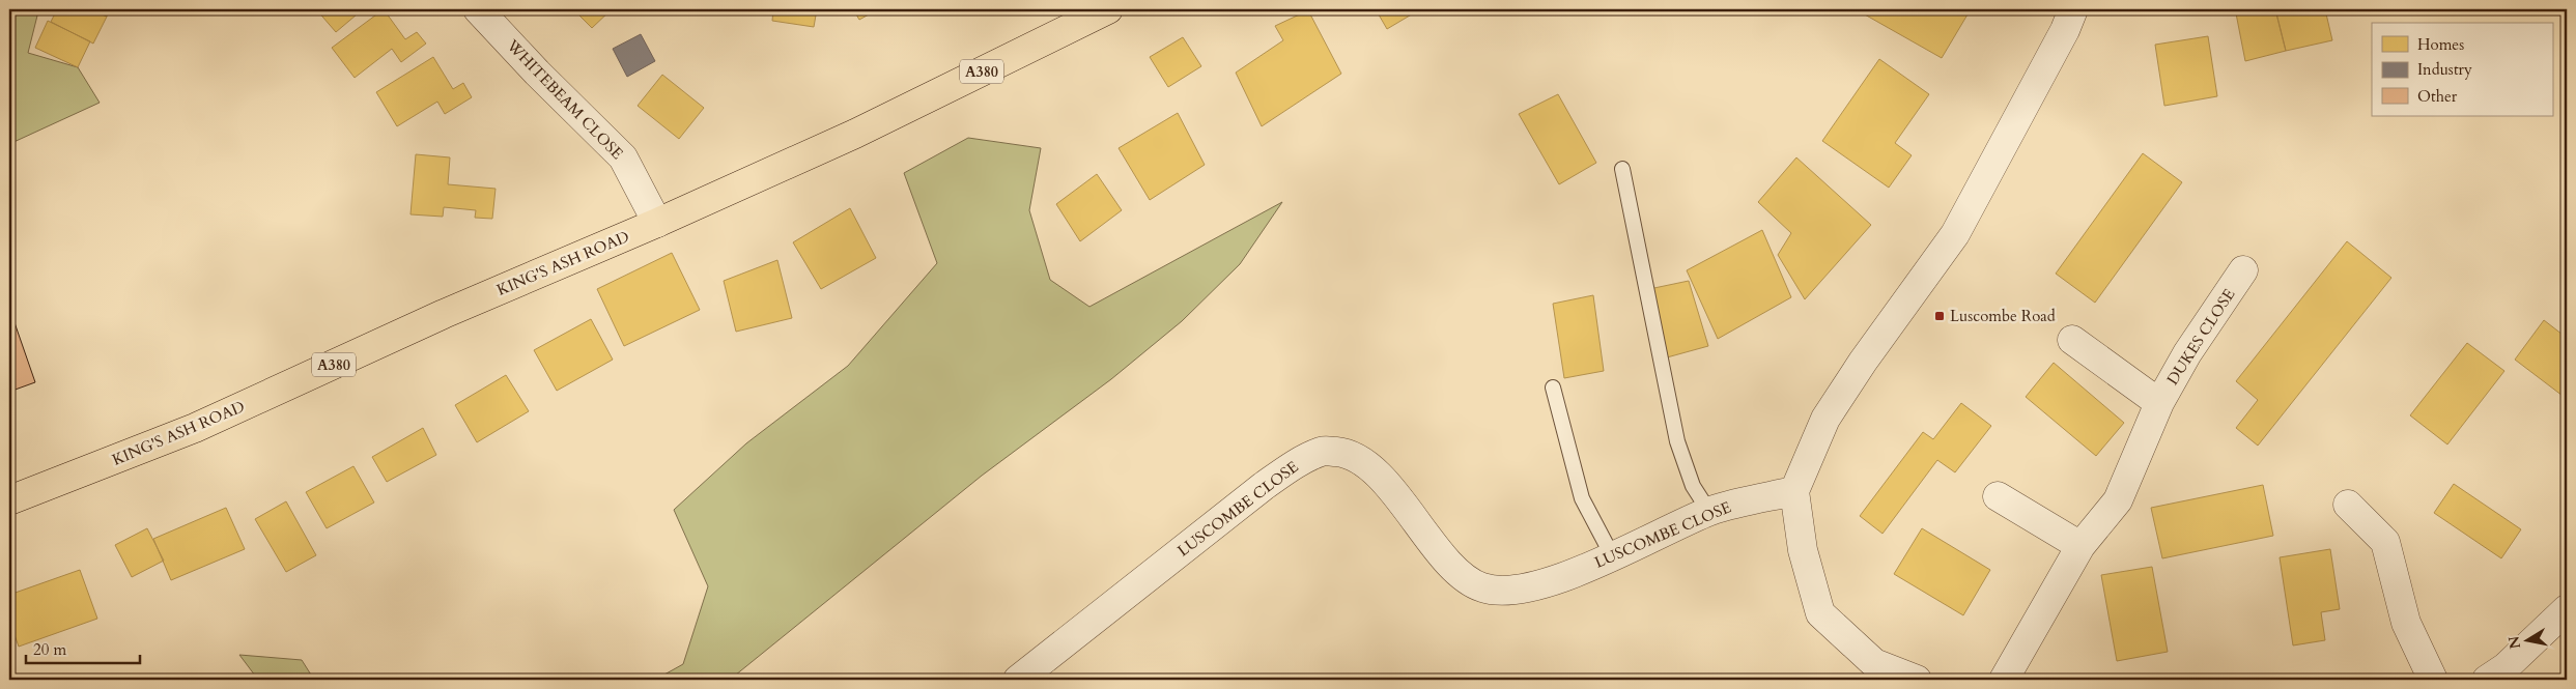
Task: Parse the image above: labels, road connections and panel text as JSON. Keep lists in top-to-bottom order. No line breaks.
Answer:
{"streets":{"highway":["A380","KING'S ASH ROAD"],"street":["WHITEBEAM CLOSE","DUKES CLOSE","LUSCOMBE CLOSE"]},"crossings":[["WHITEBEAM CLOSE","KING'S ASH ROAD"]],"places":{"transit":["Luscombe Road"]},"legend":["Homes","Industry","Other"],"scale_bar":"20 m","north":"left"}
